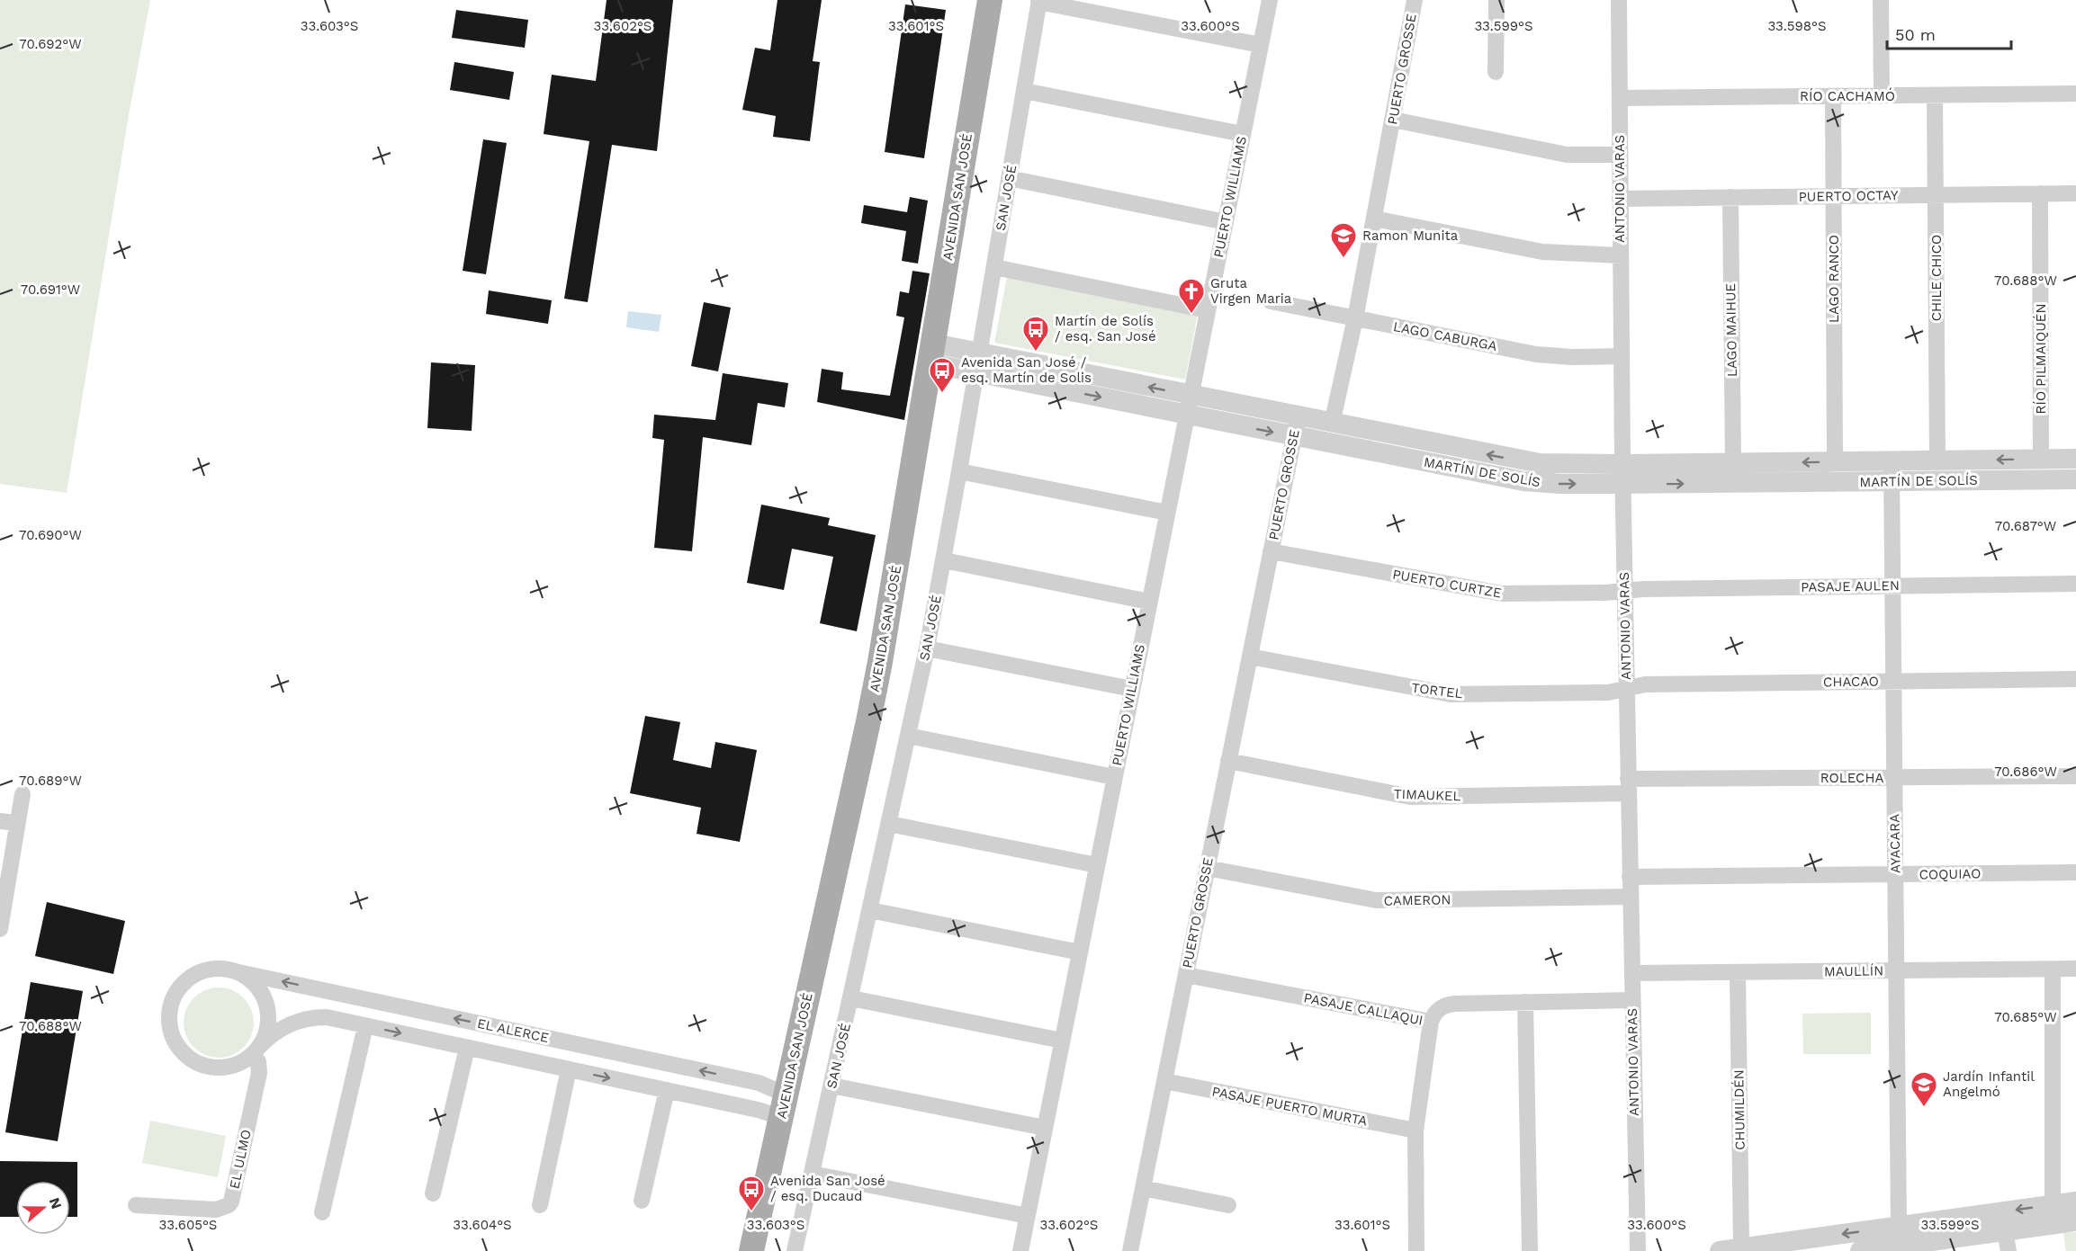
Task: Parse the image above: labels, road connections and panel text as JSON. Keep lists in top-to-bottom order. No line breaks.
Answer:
{"streets":{"main road":["AVENIDA SAN JOSÉ"],"street":["PUERTO GROSSE","RÍO CACHAMÓ","ANTONIO VARAS","PUERTO OCTAY","PUERTO WILLIAMS","SAN JOSÉ","CHILE CHICO","LAGO RANCO","LAGO MAIHUE","LAGO CABURGA","RÍO PILMAIQUÉN","MARTÍN DE SOLÍS","PUERTO CURTZE","PASAJE AULEN","CHACAO","TORTEL","ROLECHA","TIMAUKEL","AYACARA","COQUIAO","CAMERON","MAULLÍN","PASAJE CALLAQUI","EL ALERCE","PASAJE PUERTO MURTA","CHUMILDÉN","EL ULMO"]},"crossings":[["PUERTO GROSSE","LAGO CABURGA"],["PUERTO GROSSE","MARTÍN DE SOLÍS"],["PUERTO GROSSE","PUERTO CURTZE"],["PUERTO GROSSE","TORTEL"],["PUERTO GROSSE","TIMAUKEL"],["PUERTO GROSSE","CAMERON"],["PUERTO GROSSE","PASAJE CALLAQUI"],["PUERTO GROSSE","PASAJE PUERTO MURTA"],["RÍO CACHAMÓ","ANTONIO VARAS"],["RÍO CACHAMÓ","CHILE CHICO"],["RÍO CACHAMÓ","LAGO RANCO"],["ANTONIO VARAS","PUERTO OCTAY"],["ANTONIO VARAS","LAGO CABURGA"],["ANTONIO VARAS","MARTÍN DE SOLÍS"],["ANTONIO VARAS","PUERTO CURTZE"],["ANTONIO VARAS","PASAJE AULEN"],["ANTONIO VARAS","CHACAO"],["ANTONIO VARAS","TORTEL"],["ANTONIO VARAS","ROLECHA"],["ANTONIO VARAS","TIMAUKEL"],["ANTONIO VARAS","COQUIAO"],["ANTONIO VARAS","CAMERON"],["ANTONIO VARAS","MAULLÍN"],["ANTONIO VARAS","PASAJE CALLAQUI"],["PUERTO OCTAY","CHILE CHICO"],["PUERTO OCTAY","LAGO RANCO"],["PUERTO OCTAY","LAGO MAIHUE"],["PUERTO OCTAY","RÍO PILMAIQUÉN"],["AVENIDA SAN JOSÉ","MARTÍN DE SOLÍS"],["AVENIDA SAN JOSÉ","EL ALERCE"],["PUERTO WILLIAMS","MARTÍN DE SOLÍS"],["SAN JOSÉ","MARTÍN DE SOLÍS"],["CHILE CHICO","MARTÍN DE SOLÍS"],["LAGO RANCO","MARTÍN DE SOLÍS"],["LAGO MAIHUE","MARTÍN DE SOLÍS"],["RÍO PILMAIQUÉN","MARTÍN DE SOLÍS"],["MARTÍN DE SOLÍS","AYACARA"],["PUERTO CURTZE","PASAJE AULEN"],["PASAJE AULEN","AYACARA"],["CHACAO","TORTEL"],["CHACAO","AYACARA"],["ROLECHA","TIMAUKEL"],["ROLECHA","AYACARA"],["AYACARA","COQUIAO"],["AYACARA","MAULLÍN"],["MAULLÍN","CHUMILDÉN"],["EL ALERCE","EL ULMO"]],"places":{"school or university":["Ramon Munita","Jardín Infantil Angelmó"],"church":["Gruta Virgen Maria"],"bus stop":["Martín de Solís / esq. San José","Avenida San José / esq. Martín de Solis","Avenida San José / esq. Ducaud"]},"scale_bar":"50 m","north":"right","coordinates":["33.602°S","33.598°S","33.603°S","33.601°S","33.600°S","33.599°S","70.692°W","70.688°W","70.691°W","70.687°W","70.690°W","70.686°W","70.689°W","70.685°W","33.605°S","33.604°S"]}
